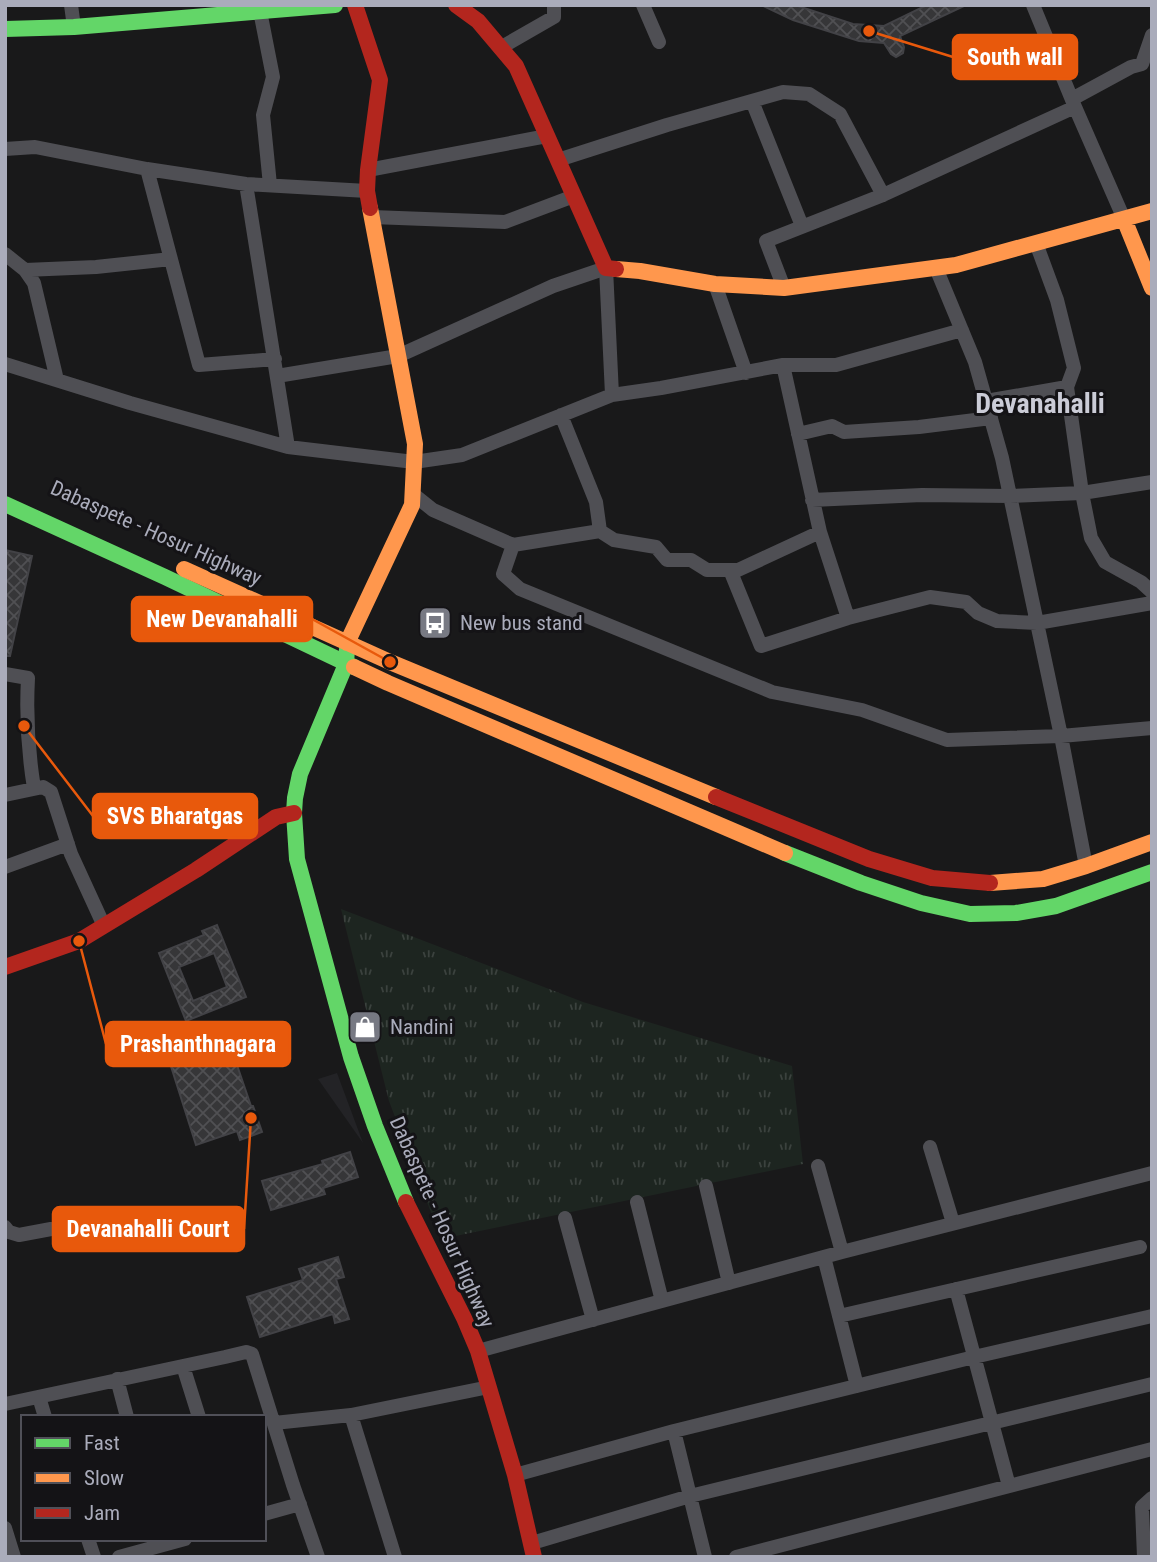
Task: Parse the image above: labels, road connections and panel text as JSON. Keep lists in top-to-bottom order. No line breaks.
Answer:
{"streets":{"main road":["Dabaspete - Hosur Highway"]},"districts":["Devanahalli"],"places":{"other":["South wall","New Devanahalli","SVS Bharatgas","Prashanthnagara","Devanahalli Court"],"bus stop":["New bus stand"],"shop":["Nandini"]},"legend":["Fast","Slow","Jam"]}
